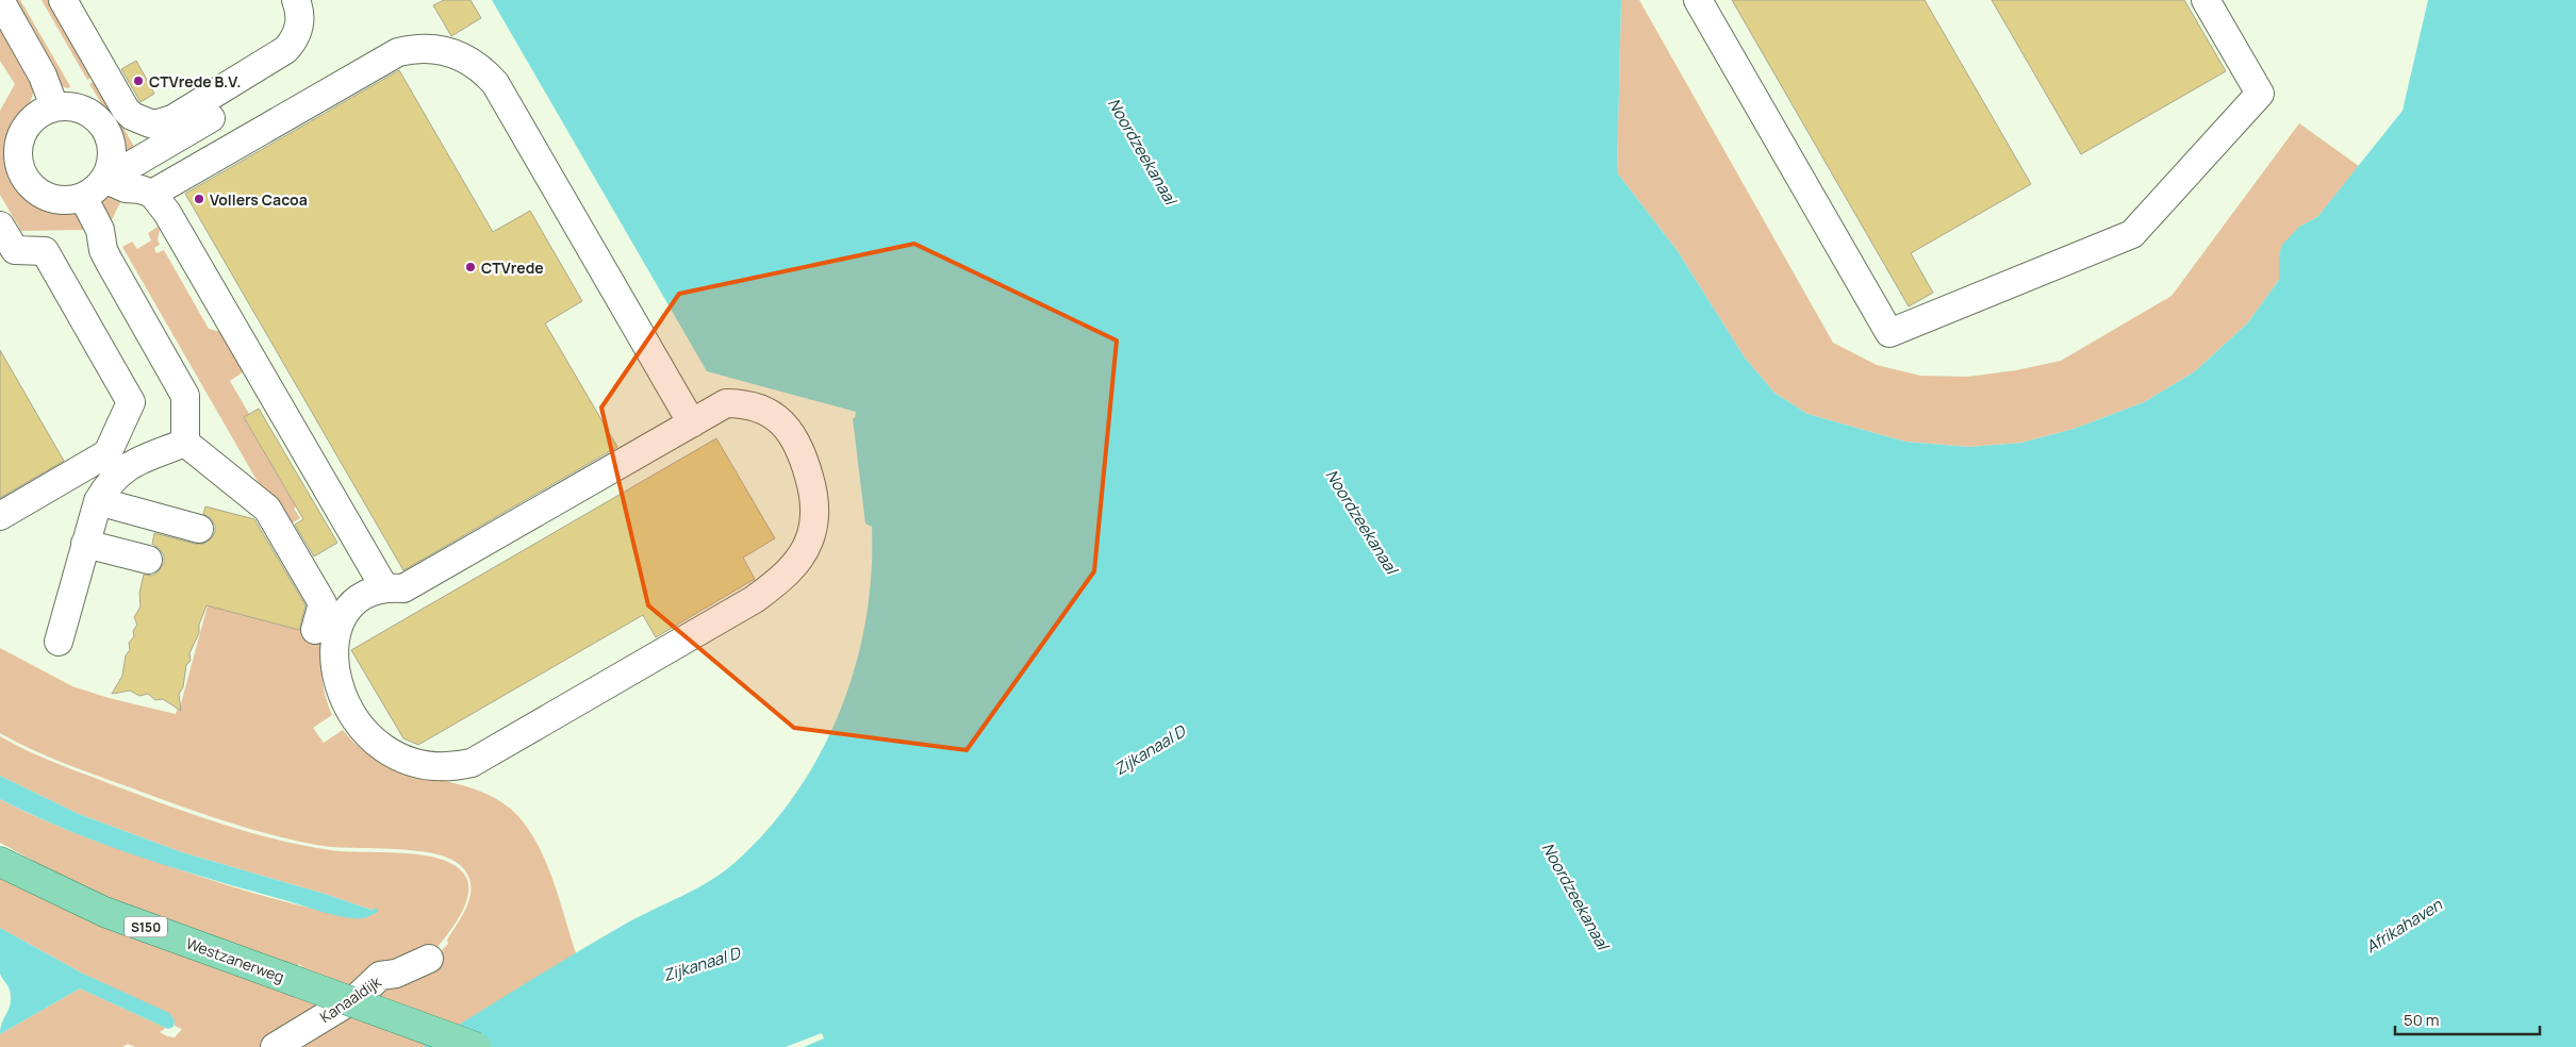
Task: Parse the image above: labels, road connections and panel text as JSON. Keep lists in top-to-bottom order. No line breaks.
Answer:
{"streets":{"main road":["S150","Westzanerweg"],"street":["Kanaaldijk"]},"water":["Noordzeekanaal","Zijkanaal D","Afrikahaven"],"places":["CTVrede B.V.","Vollers Cacoa","CTVrede"],"scale_bar":"50 m"}
